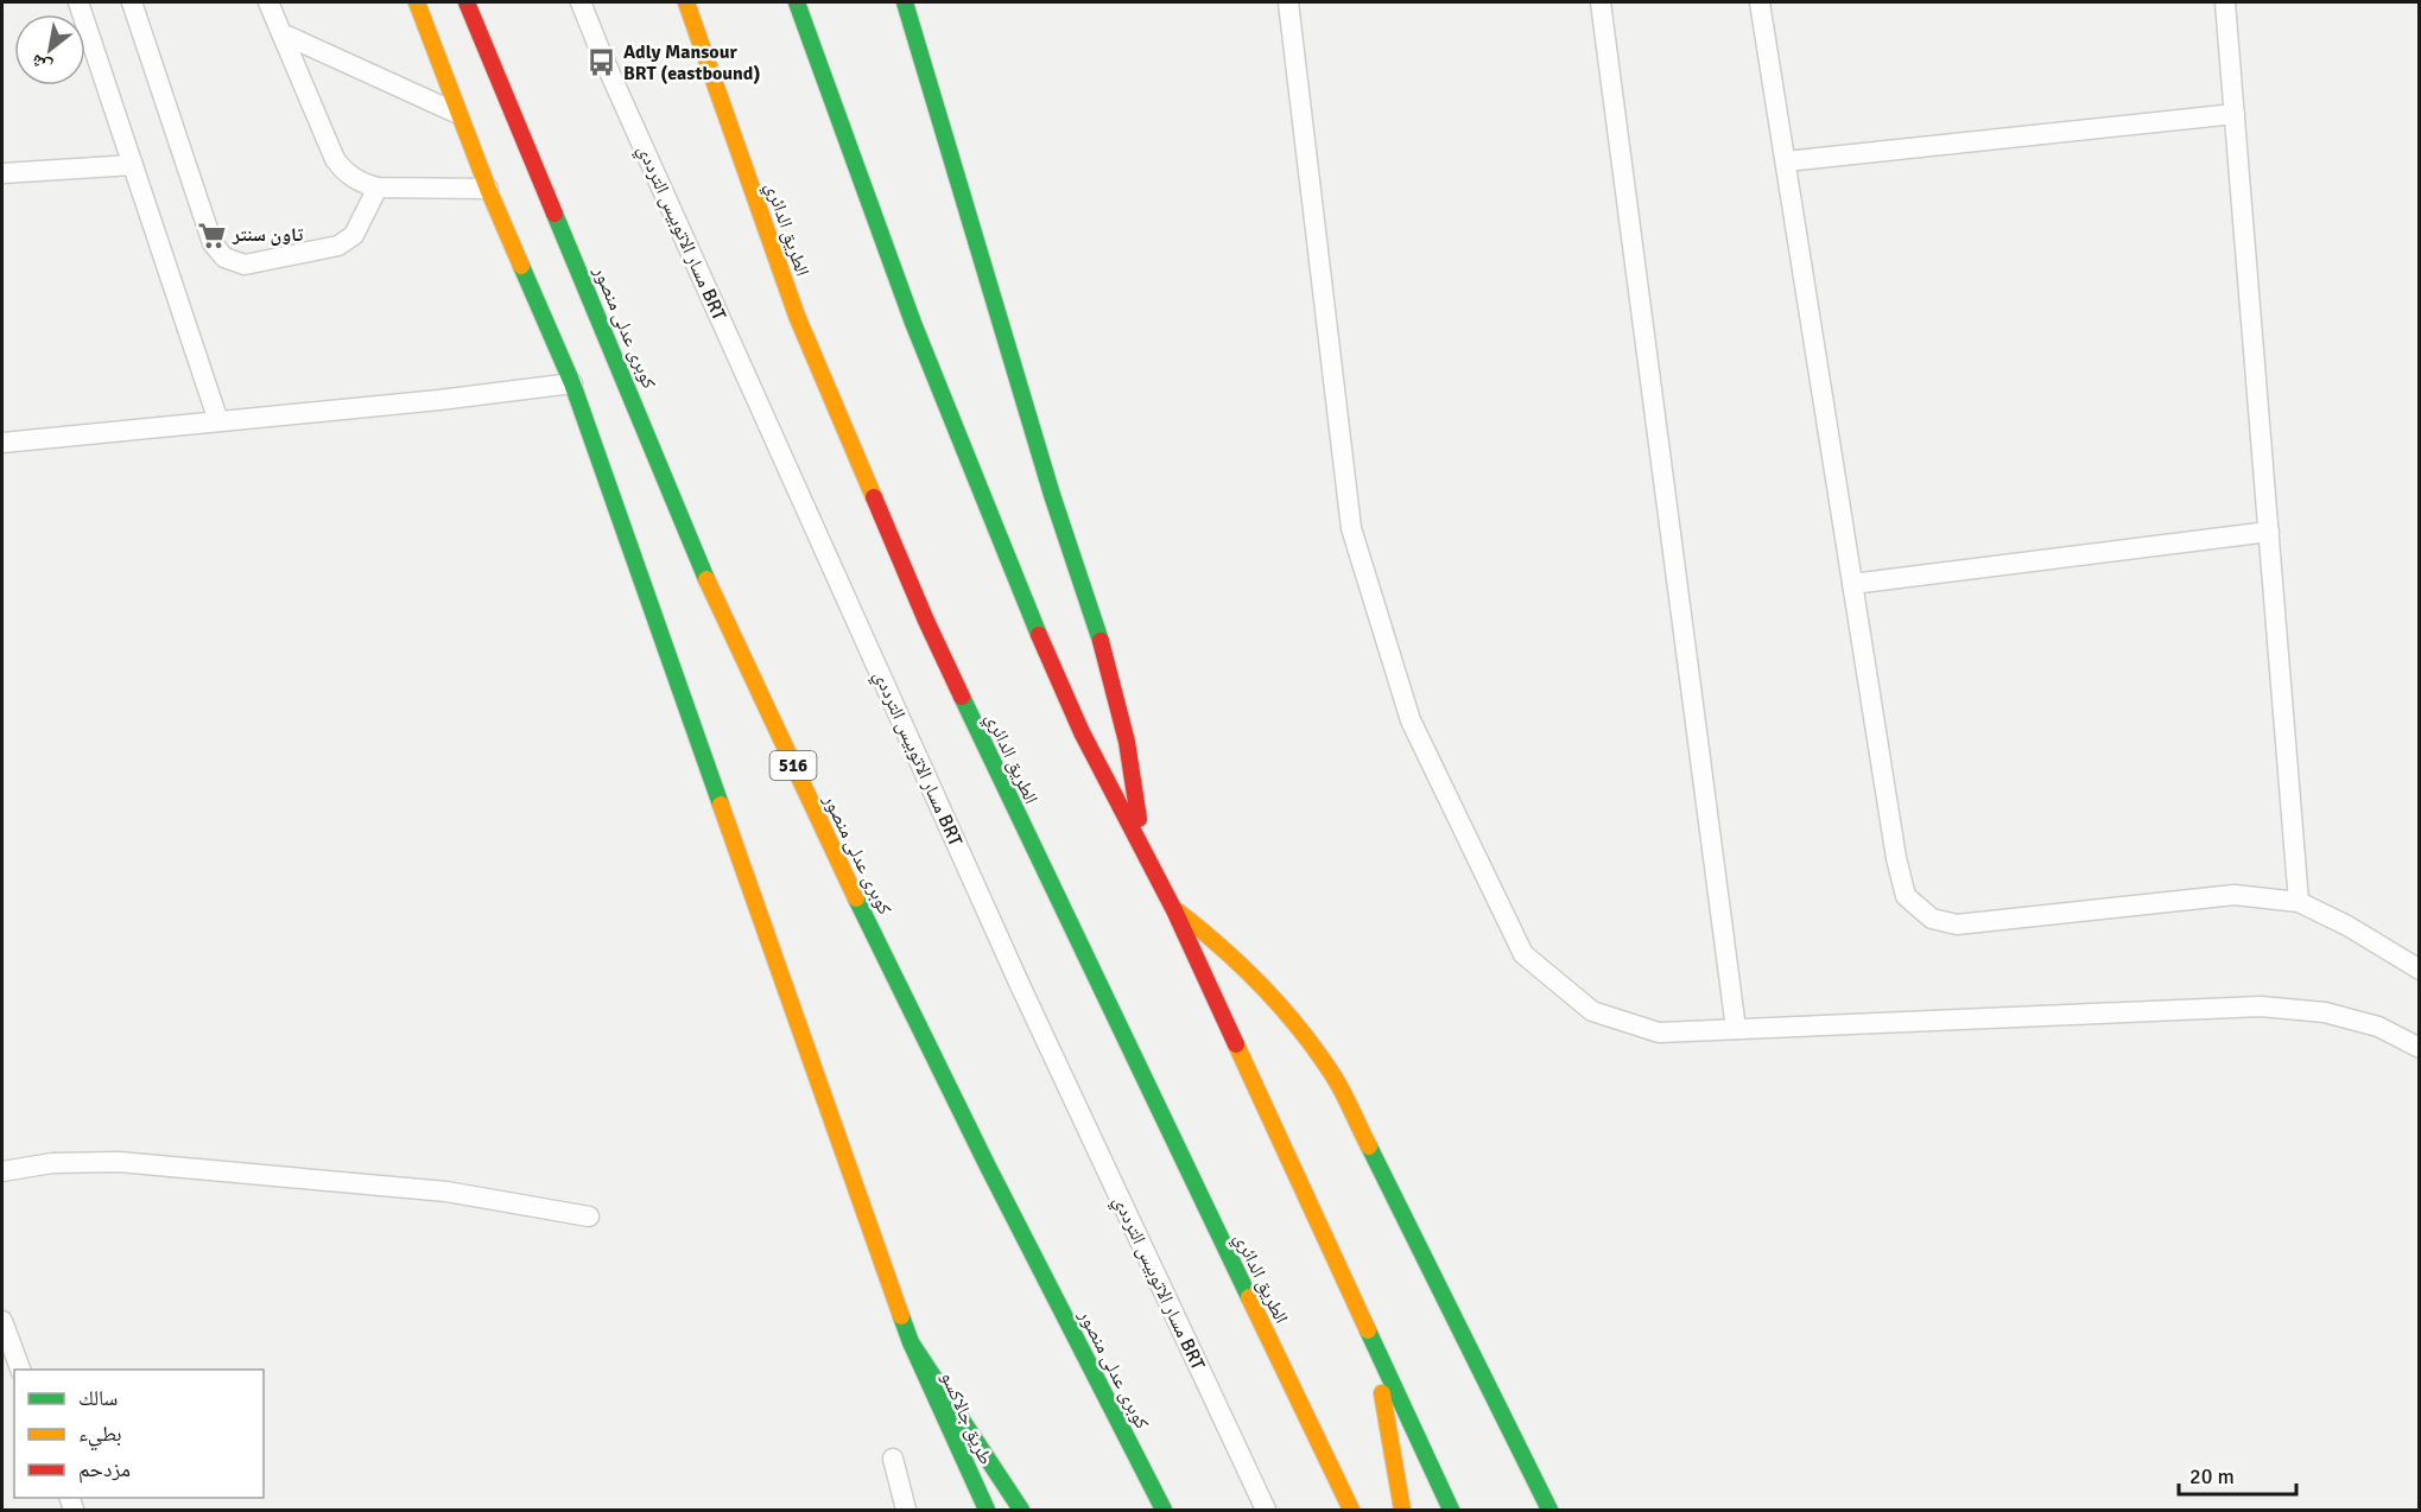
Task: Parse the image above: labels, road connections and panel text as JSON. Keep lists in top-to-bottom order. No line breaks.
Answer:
{"streets":{"main road":["الطريق الدائري","كوبرى عدلى منصور","516","طريق جالاكسو"],"lane":["مسار الاتوبيس الترددي BRT"]},"places":{"bus stop":["Adly Mansour BRT (eastbound)"],"supermarket":["تاون سنتر"]},"legend":["سالك","بطيء","مزدحم"],"scale_bar":"20 m","north":"bottom left"}
